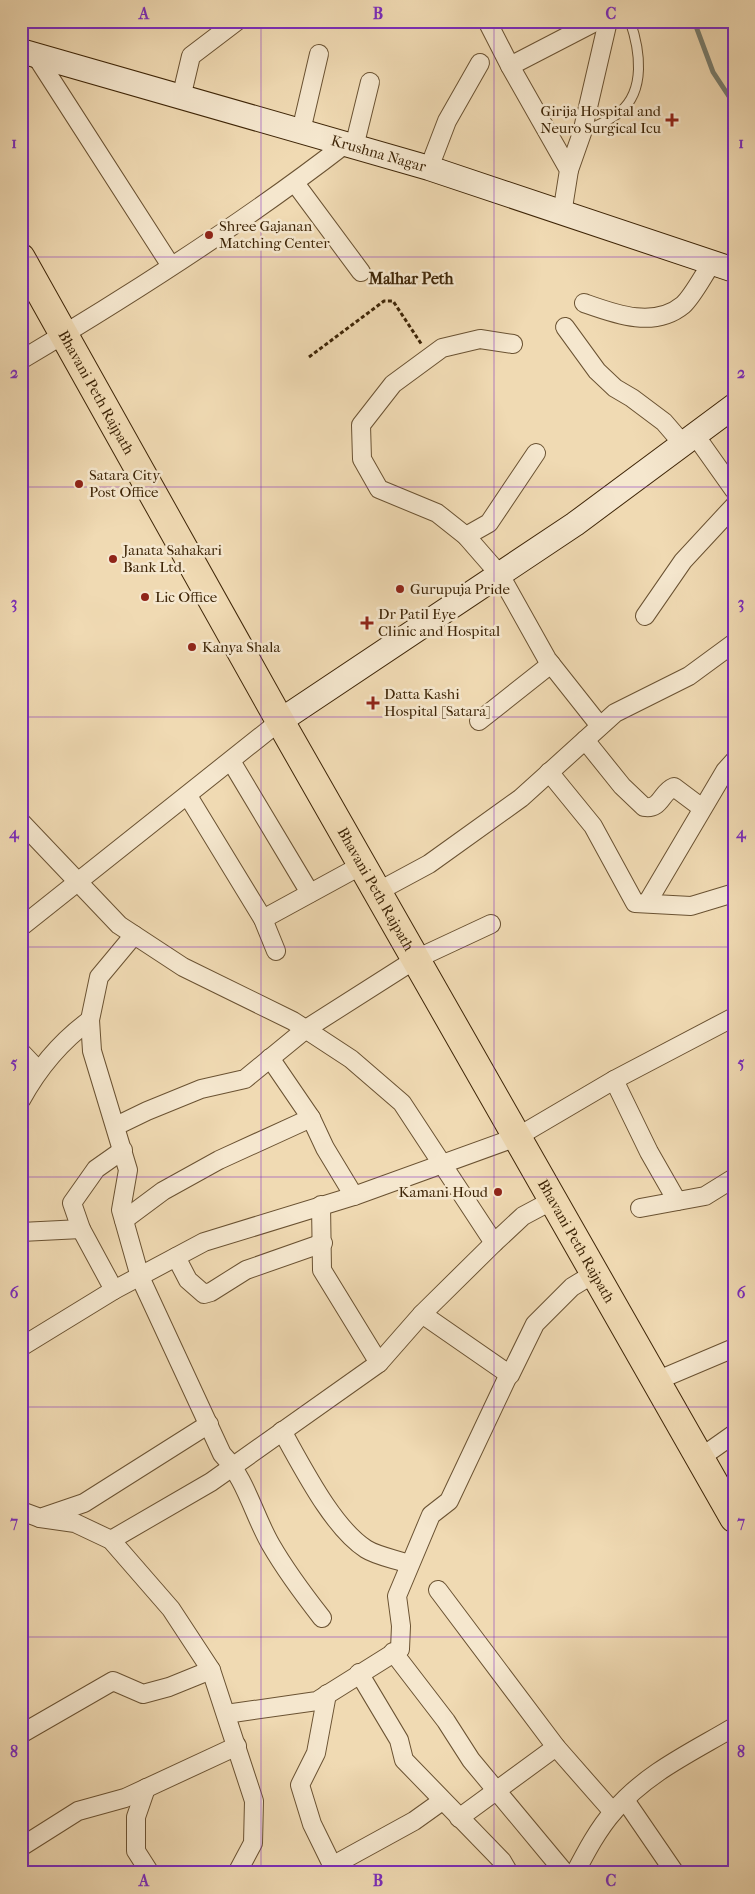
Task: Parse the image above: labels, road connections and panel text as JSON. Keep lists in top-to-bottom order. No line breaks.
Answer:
{"streets":{"main road":["Krushna Nagar","Bhavani Peth Rajpath"]},"districts":["Malhar Peth"],"places":{"health":["Girija Hospital and Neuro Surgical Icu","Dr Patil Eye Clinic and Hospital","Datta Kashi Hospital [Satara]"],"other":["Shree Gajanan Matching Center","Satara City Post Office","Janata Sahakari Bank Ltd.","Gurupuja Pride","Lic Office","Kanya Shala","Kamani Houd"]},"grid":{"columns":["A","B","C"],"rows":["1","2","3","4","5","6","7","8"]}}
